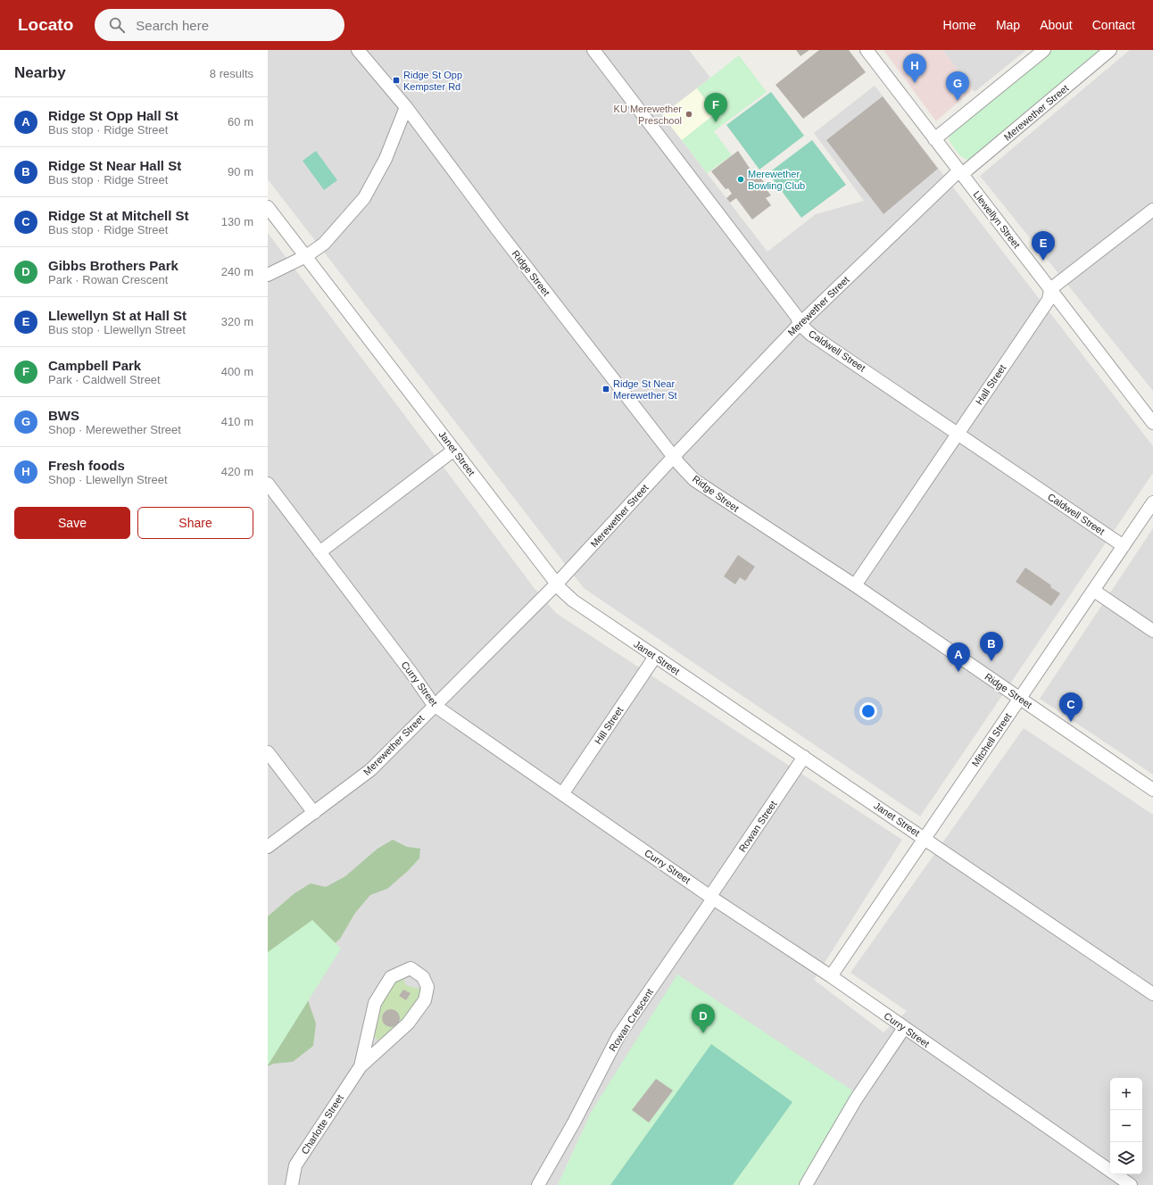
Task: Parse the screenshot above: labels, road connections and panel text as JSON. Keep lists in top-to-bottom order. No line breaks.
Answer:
{"streets":{"street":["Merewether Street","Llewellyn Street","Ridge Street","Caldwell Street","Hall Street","Janet Street","Curry Street","Hill Street","Mitchell Street","Rowan Street","Rowan Crescent","Charlotte Street"]},"crossings":[["Merewether Street","Llewellyn Street"],["Merewether Street","Ridge Street"],["Merewether Street","Caldwell Street"],["Merewether Street","Janet Street"],["Merewether Street","Curry Street"],["Llewellyn Street","Hall Street"],["Ridge Street","Hall Street"],["Ridge Street","Mitchell Street"],["Caldwell Street","Hall Street"],["Caldwell Street","Mitchell Street"],["Janet Street","Hill Street"],["Janet Street","Mitchell Street"],["Janet Street","Rowan Street"],["Curry Street","Hill Street"],["Curry Street","Mitchell Street"],["Curry Street","Rowan Street"],["Curry Street","Rowan Crescent"],["Rowan Street","Rowan Crescent"]],"places":{"transit":["Ridge St Opp Kempster Rd","Ridge St Near Merewether St"],"other":["KU Merewether Preschool","Merewether Bowling Club"]},"page":{"header":"Locato","search":"Search here","nav":["Home","Map","About","Contact"],"heading":["Nearby","8 results"],"pins":["H","G","F","E","B","A","C","D"],"list":[{"mark":"A","name":"Ridge St Opp Hall St","note":"Bus stop · Ridge Street","value":"60 m"},{"mark":"B","name":"Ridge St Near Hall St","note":"Bus stop · Ridge Street","value":"90 m"},{"mark":"C","name":"Ridge St at Mitchell St","note":"Bus stop · Ridge Street","value":"130 m"},{"mark":"D","name":"Gibbs Brothers Park","note":"Park · Rowan Crescent","value":"240 m"},{"mark":"E","name":"Llewellyn St at Hall St","note":"Bus stop · Llewellyn Street","value":"320 m"},{"mark":"F","name":"Campbell Park","note":"Park · Caldwell Street","value":"400 m"},{"mark":"G","name":"BWS","note":"Shop · Merewether Street","value":"410 m"},{"mark":"H","name":"Fresh foods","note":"Shop · Llewellyn Street","value":"420 m"}],"buttons":["Save","Share"],"map_buttons":["+","−"]}}
